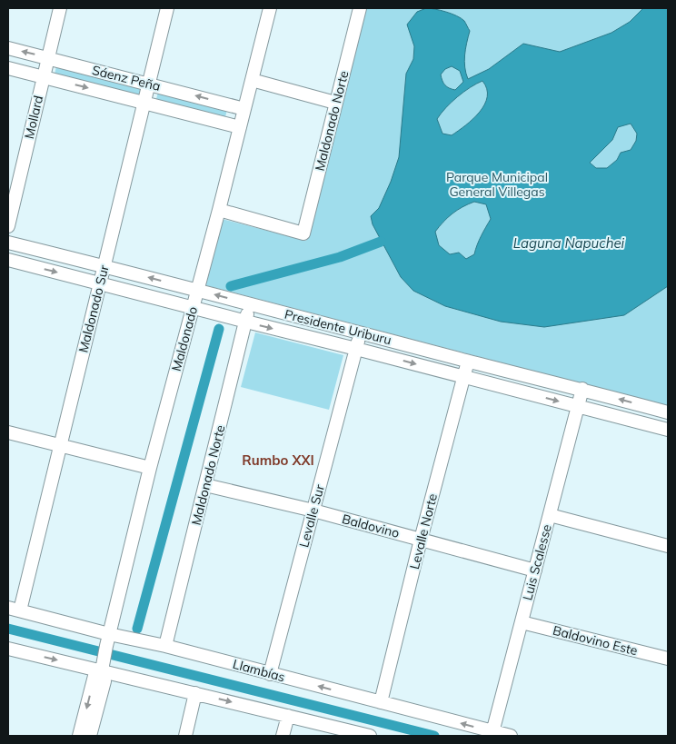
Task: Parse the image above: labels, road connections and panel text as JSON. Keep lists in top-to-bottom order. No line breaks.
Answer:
{"streets":{"street":["Sáenz Peña","Mollard","Maldonado Norte","Maldonado Sur","Presidente Uriburu","Maldonado","Levalle Sur","Baldovino","Levalle Norte","Luis Scalesse","Baldovino Este","Llambías"]},"crossings":[["Sáenz Peña","Mollard"],["Sáenz Peña","Maldonado Sur"],["Sáenz Peña","Maldonado"],["Maldonado Norte","Presidente Uriburu"],["Maldonado Norte","Maldonado"],["Maldonado Norte","Baldovino"],["Maldonado Norte","Llambías"],["Maldonado Sur","Presidente Uriburu"],["Maldonado Sur","Llambías"],["Presidente Uriburu","Maldonado"],["Presidente Uriburu","Levalle Sur"],["Presidente Uriburu","Levalle Norte"],["Presidente Uriburu","Luis Scalesse"],["Maldonado","Llambías"],["Levalle Sur","Baldovino"],["Levalle Sur","Llambías"],["Baldovino","Levalle Norte"],["Baldovino","Luis Scalesse"],["Levalle Norte","Llambías"],["Luis Scalesse","Baldovino Este"],["Luis Scalesse","Llambías"]],"districts":["Rumbo XXI"],"water":["Laguna Napuchei"],"parks":["Parque Municipal General Villegas"]}
